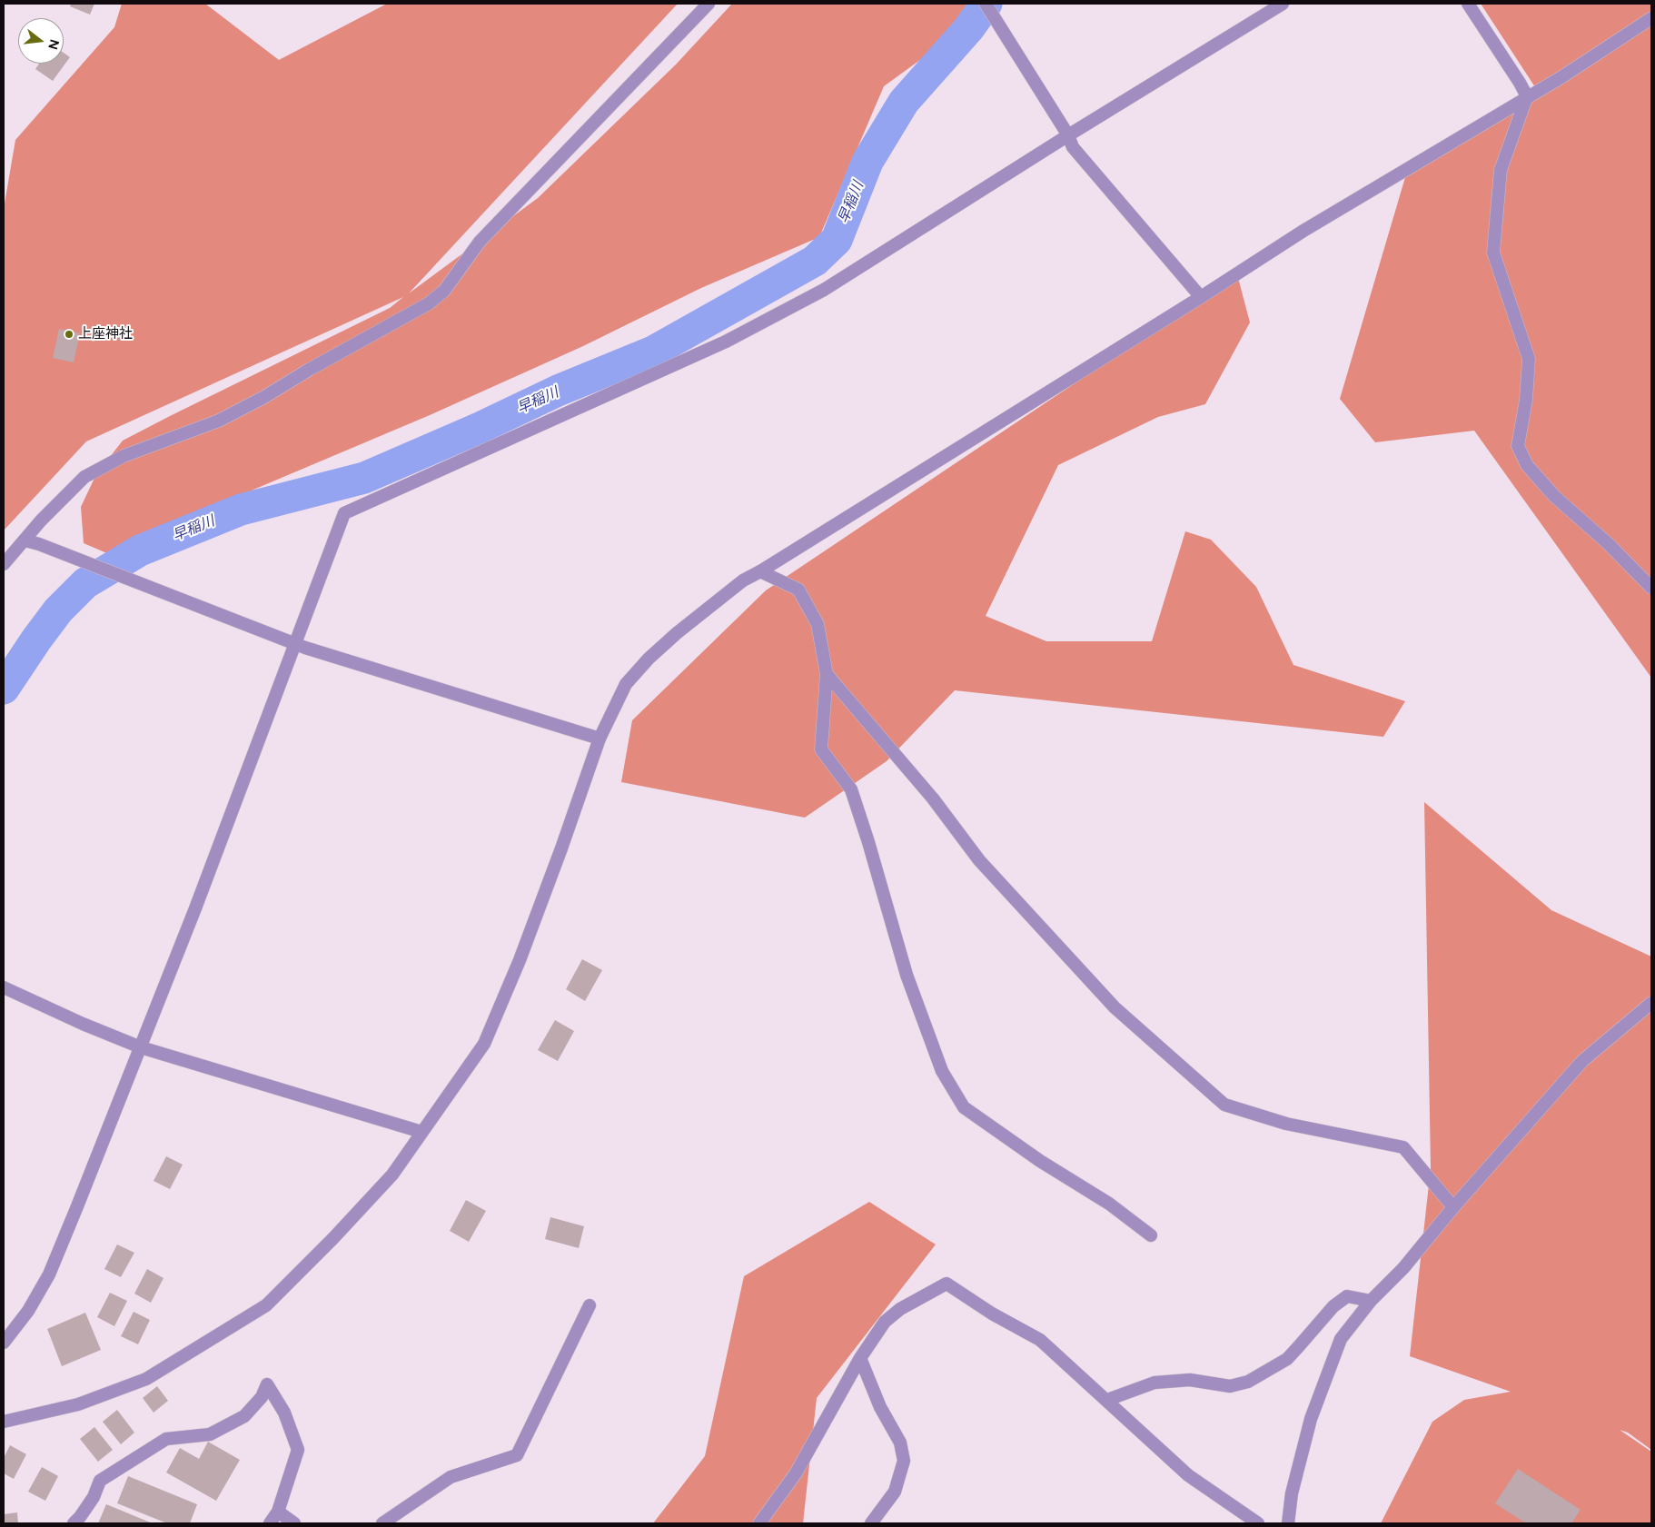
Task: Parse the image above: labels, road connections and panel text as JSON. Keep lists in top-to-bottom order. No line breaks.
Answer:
{"water":["早稲川"],"places":["上座神社"],"north":"right"}
